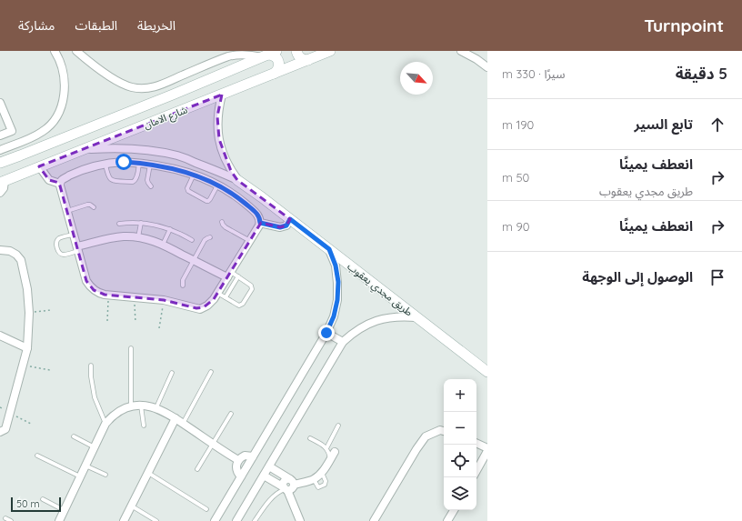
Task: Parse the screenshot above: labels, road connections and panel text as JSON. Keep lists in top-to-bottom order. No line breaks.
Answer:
{"streets":{"street":["شارع الامان","طريق مجدي يعقوب"]},"crossings":[["شارع الامان","طريق مجدي يعقوب"]],"scale_bar":"50 m","north":"bottom right","page":{"header":"Turnpoint","nav":["الخريطة","الطبقات","مشاركة"],"heading":["5 دقيقة","سيرًا · 330 m"],"list":[["تابع السير","190 m"],["انعطف يمينًا","طريق مجدي يعقوب","50 m"],["انعطف يمينًا","90 m"],"الوصول إلى الوجهة"],"map_buttons":["+","−"],"scale":"50 m"}}
